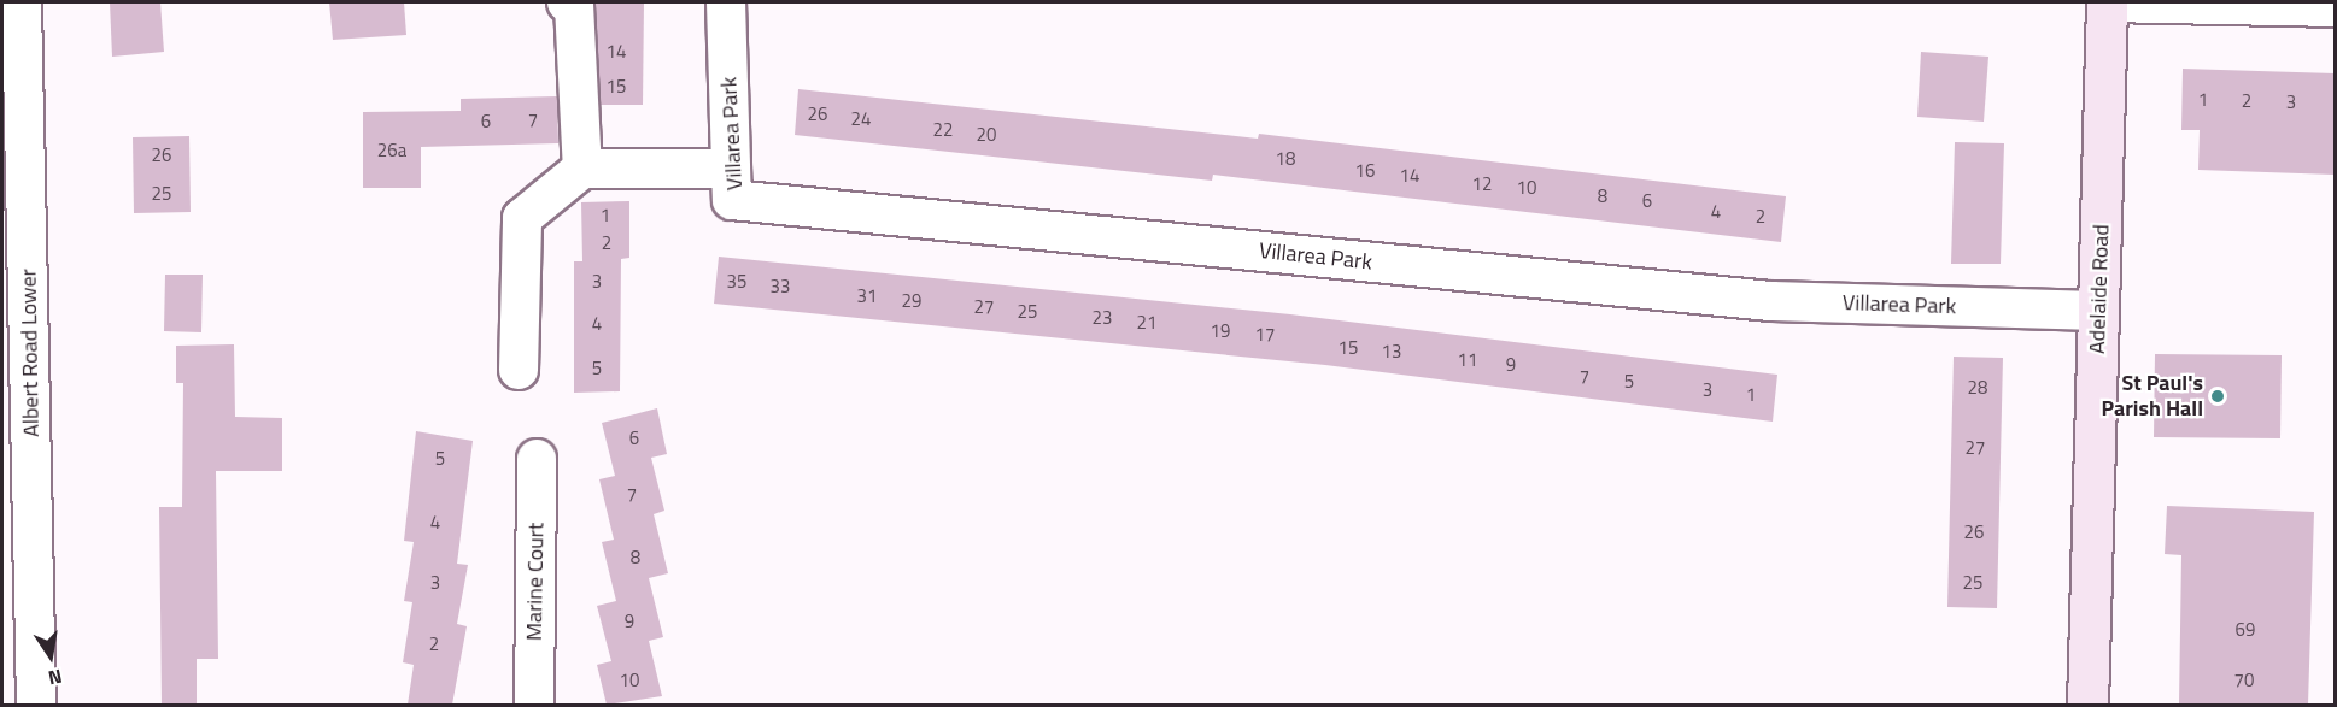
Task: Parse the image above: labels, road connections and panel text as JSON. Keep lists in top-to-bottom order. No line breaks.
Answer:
{"streets":{"street":["Villarea Park","Adelaide Road","Albert Road Lower","Marine Court"]},"crossings":[["Villarea Park","Adelaide Road"]],"places":["St Paul's Parish Hall"],"house_numbers":["14","15","1","2","3","26","24","7","6","22","20","26a","26","18","16","14","12","10","25","8","6","4","1","2","2","3","35","33","31","29","27","25","23","21","4","19","17","15","13","11","9","5","7","5","28","3","1","6","27","5","7","4","26","8","3","25","9","69","2","10","70"],"north":"bottom"}
